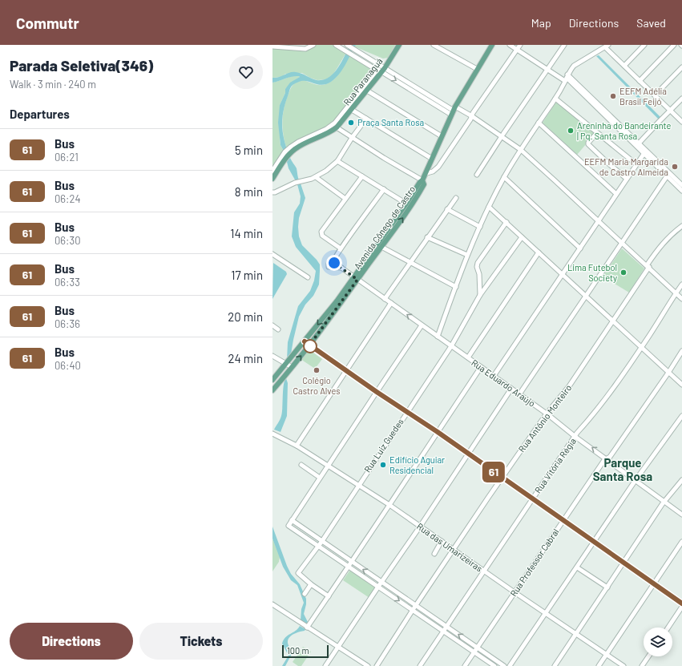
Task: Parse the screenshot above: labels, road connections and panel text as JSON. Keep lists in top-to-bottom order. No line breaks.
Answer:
{"streets":{"main road":["Rua Paranaguá","Avenida Cônego de Castro"],"street":["Rua Eduardo Araújo","Rua Antônio Monteiro","Rua Luiz Guedes","Rua Vitória Régia","Rua das Umarizeiras","Rua Professor Cabral"]},"crossings":[["Avenida Cônego de Castro","Rua Eduardo Araújo"],["Rua Eduardo Araújo","Rua Antônio Monteiro"],["Rua Eduardo Araújo","Rua Luiz Guedes"],["Rua Eduardo Araújo","Rua Vitória Régia"],["Rua Eduardo Araújo","Rua Professor Cabral"],["Rua Antônio Monteiro","Rua das Umarizeiras"],["Rua Luiz Guedes","Rua das Umarizeiras"],["Rua Vitória Régia","Rua das Umarizeiras"],["Rua das Umarizeiras","Rua Professor Cabral"]],"districts":["Parque Santa Rosa"],"places":["EEFM Adélia Brasil Feijó","Praça Santa Rosa","Areninha do Bandeirante | Pq. Santa Rosa","EEFM Maria Margarida de Castro Almeida","Lima Futebol Society","Colégio Castro Alves","Edifício Aguiar Residencial"],"lines":["bus line 61"],"scale_bar":"100 m","page":{"header":"Commutr","nav":["Map","Directions","Saved"],"heading":[["Parada Seletiva(346)","Walk · 3 min · 240 m"],"Departures"],"on_map":"61","list":[{"mark":"61","name":"Bus","note":"06:21","value":"5 min"},{"mark":"61","name":"Bus","note":"06:24","value":"8 min"},{"mark":"61","name":"Bus","note":"06:30","value":"14 min"},{"mark":"61","name":"Bus","note":"06:33","value":"17 min"},{"mark":"61","name":"Bus","note":"06:36","value":"20 min"},{"mark":"61","name":"Bus","note":"06:40","value":"24 min"}],"buttons":["Directions","Tickets"],"scale":"100 m"}}
